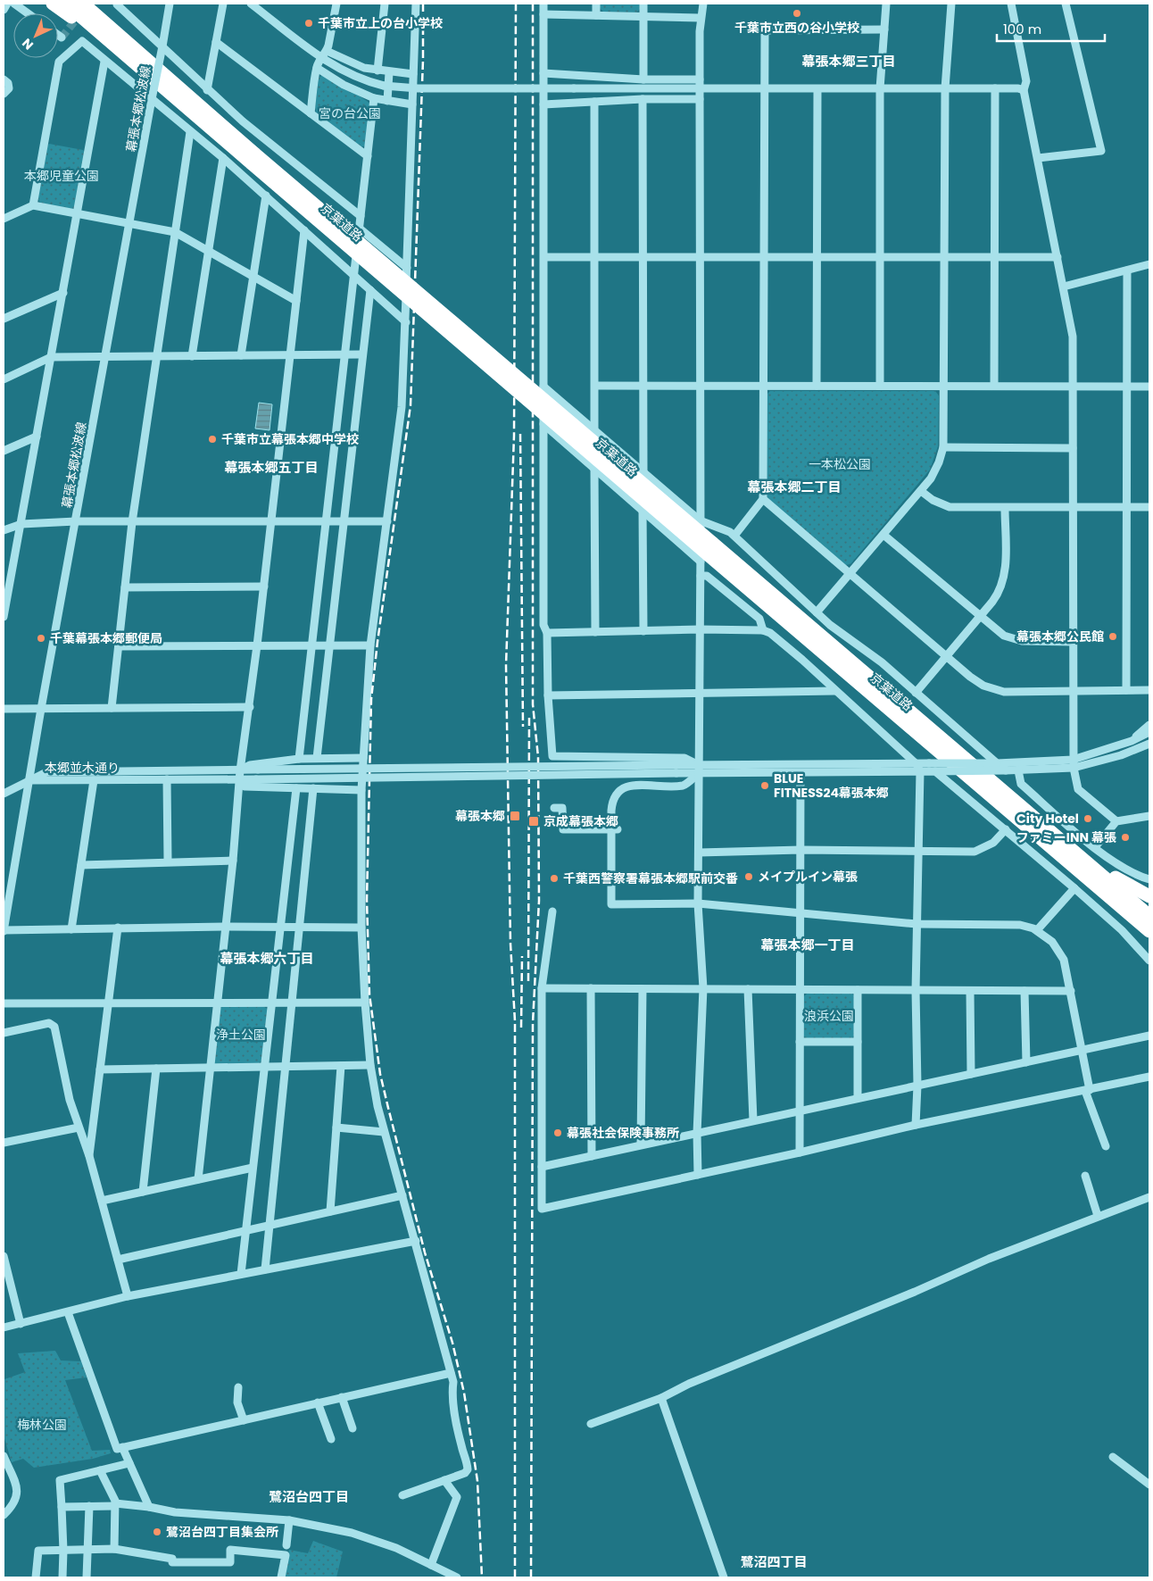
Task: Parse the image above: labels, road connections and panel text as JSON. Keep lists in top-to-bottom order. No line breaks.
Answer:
{"streets":{"highway":["京葉道路"],"street":["幕張本郷松波線","本郷並木通り"]},"crossings":[["幕張本郷松波線","本郷並木通り"]],"districts":["幕張本郷三丁目","幕張本郷五丁目","幕張本郷二丁目","幕張本郷一丁目","幕張本郷六丁目","鷺沼台四丁目","鷺沼四丁目"],"parks":["宮の台公園","本郷児童公園","一本松公園","浪浜公園","浄土公園","梅林公園"],"places":{"other":["千葉市立西の谷小学校","千葉市立上の台小学校","千葉市立幕張本郷中学校","幕張本郷公民館","千葉幕張本郷郵便局","BLUE FITNESS24幕張本郷","City Hotel","ファミーINN 幕張","メイプルイン幕張","千葉西警察署幕張本郷駅前交番","幕張社会保険事務所","鷺沼台四丁目集会所"],"transit":["幕張本郷","京成幕張本郷"]},"scale_bar":"100 m","north":"bottom left"}
